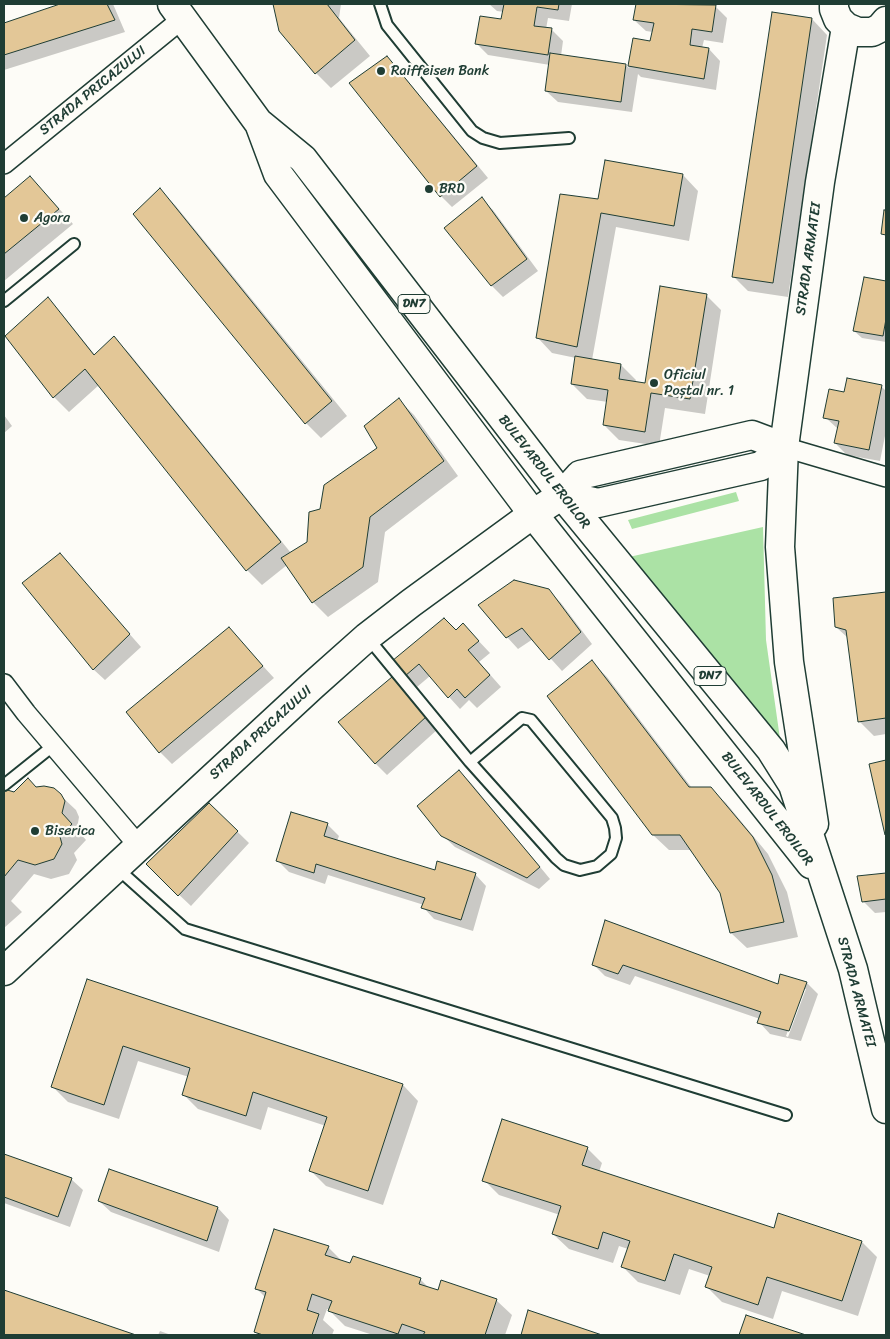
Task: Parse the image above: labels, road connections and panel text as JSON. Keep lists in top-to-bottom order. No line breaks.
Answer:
{"streets":{"main road":["STRADA PRICAZULUI","STRADA ARMATEI","DN7","BULEVARDUL EROILOR"]},"crossings":[["STRADA PRICAZULUI","BULEVARDUL EROILOR"],["STRADA ARMATEI","BULEVARDUL EROILOR"]],"places":["Raiffeisen Bank","BRD","Agora","Oficiul Poștal nr. 1","Biserica"]}
